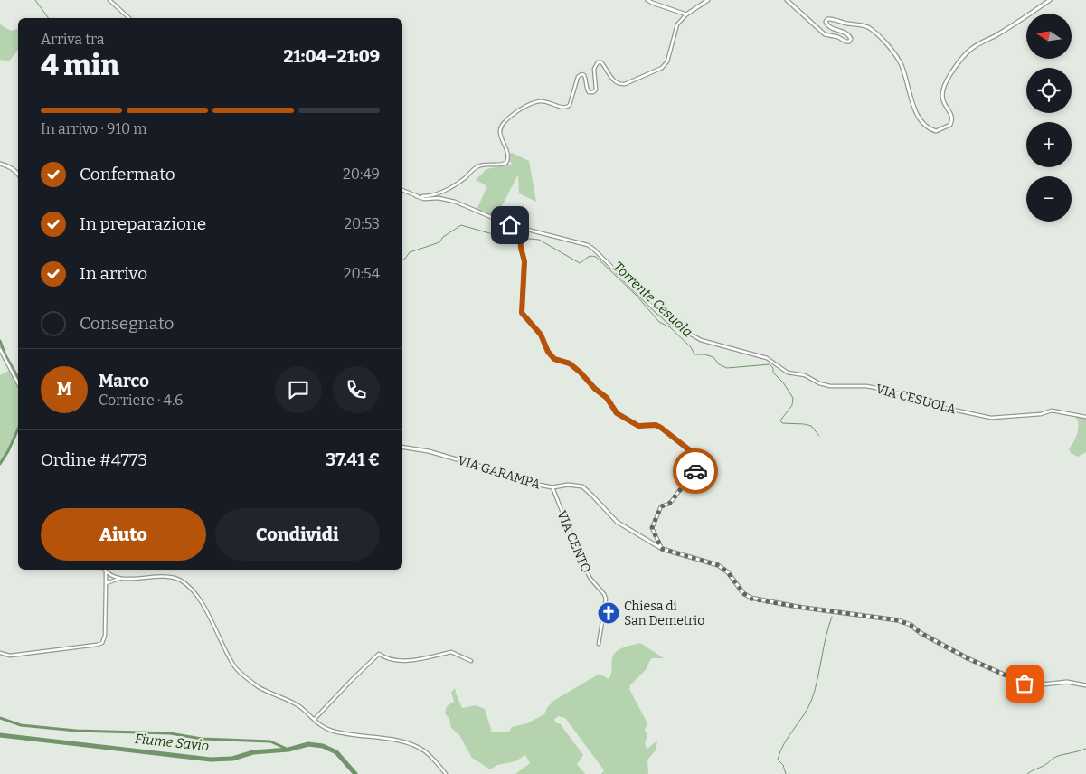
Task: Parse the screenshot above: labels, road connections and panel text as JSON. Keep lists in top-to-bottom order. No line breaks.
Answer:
{"streets":{"street":["VIA CESUOLA","VIA GARAMPA","VIA CENTO"]},"crossings":[["VIA GARAMPA","VIA CENTO"]],"water":["Torrente Cesuola","Fiume Savio"],"places":{"church":["Chiesa di San Demetrio"]},"north":"left","page":{"map_buttons":["+","−"],"heading":["4 min","Arriva tra","21:04–21:09"],"panel":["Marco","Corriere · 4.6","Ordine #4773","37.41 €"],"bar":"In arrivo · 910 m","list":[["Confermato","20:49"],["In preparazione","20:53"],["In arrivo","20:54"],"Consegnato"],"round":"M","buttons":["Aiuto","Condividi"]}}
